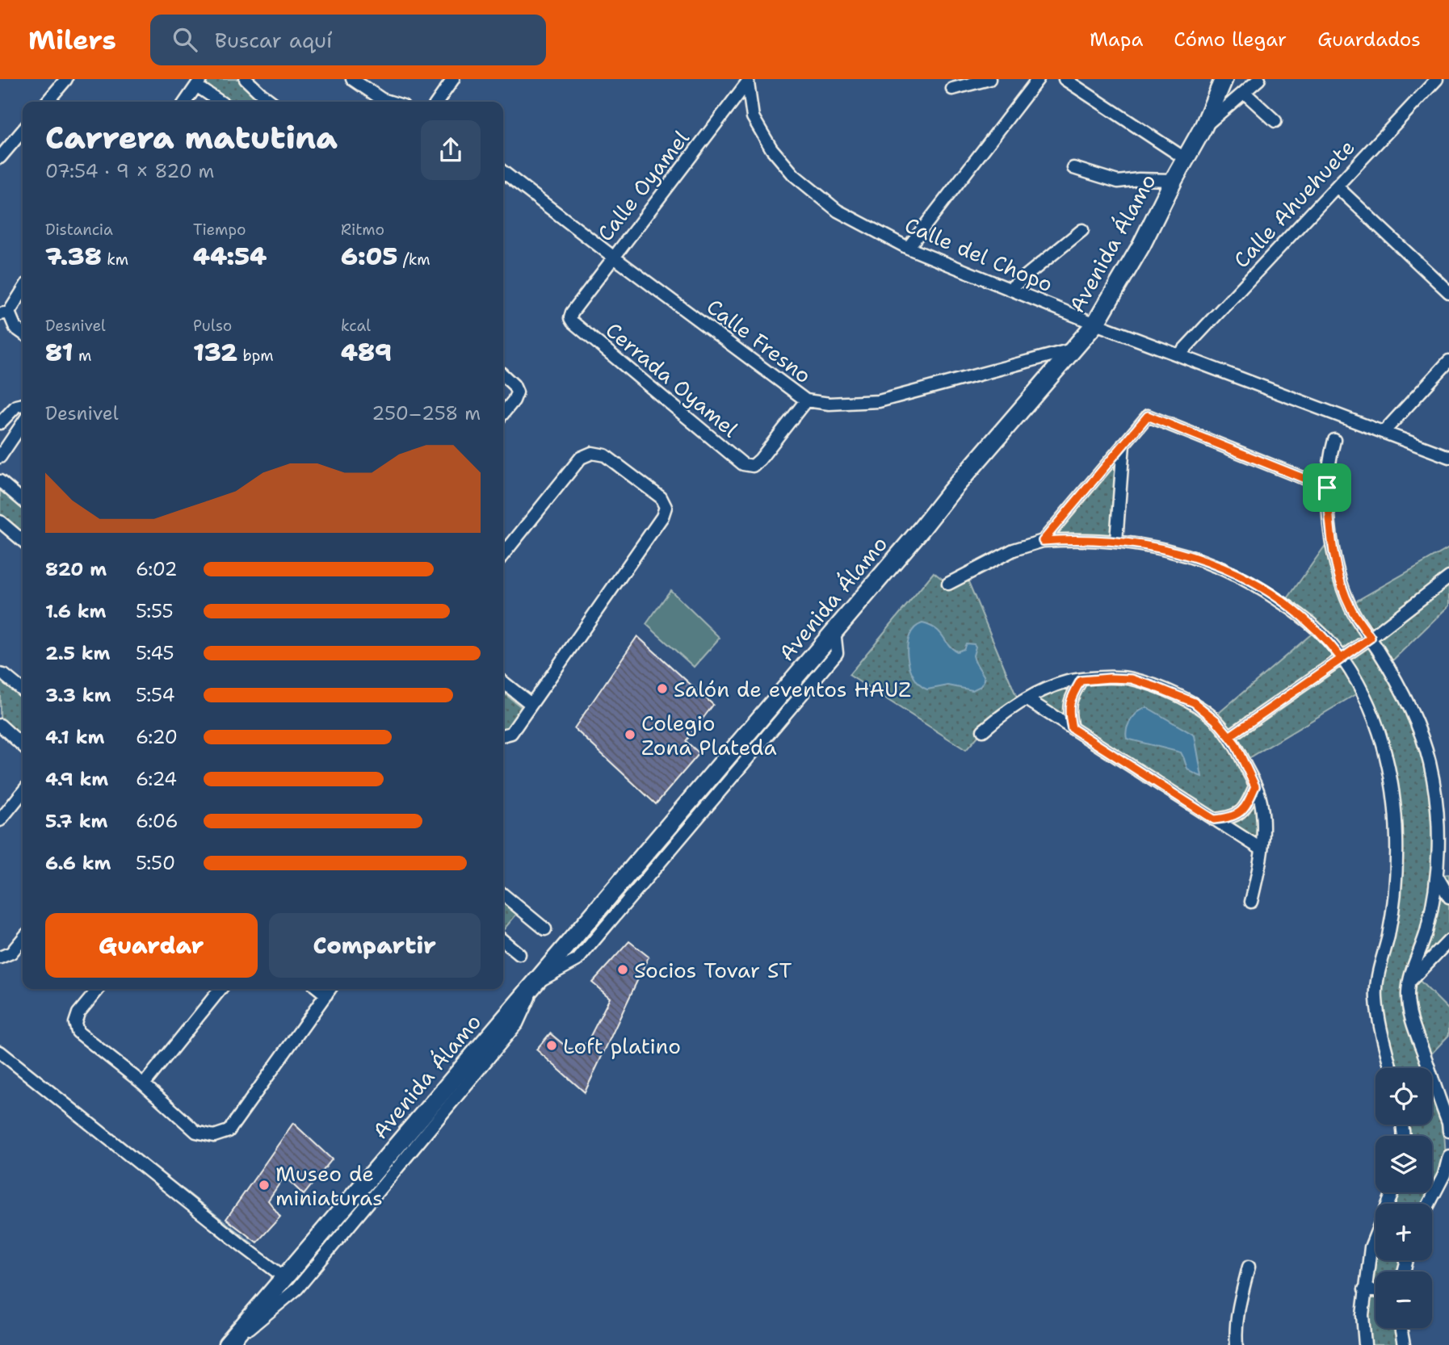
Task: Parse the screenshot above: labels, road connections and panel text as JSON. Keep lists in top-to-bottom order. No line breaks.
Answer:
{"streets":{"street":["Calle Oyamel","Calle Ahuehuete","Avenida Álamo","Calle del Chopo","Calle Fresno","Cerrada Oyamel"]},"crossings":[["Calle Oyamel","Calle del Chopo"],["Calle Oyamel","Calle Fresno"],["Calle Oyamel","Cerrada Oyamel"],["Calle Ahuehuete","Calle del Chopo"],["Avenida Álamo","Calle del Chopo"],["Avenida Álamo","Calle Fresno"],["Calle Fresno","Cerrada Oyamel"]],"places":["Salón de eventos HAUZ","Colegio Zona Plateda","Socios Tovar ST","Loft platino","Museo de miniaturas"],"page":{"header":"Milers","search":"Buscar aquí","nav":["Mapa","Cómo llegar","Guardados"],"heading":["Carrera matutina","07:54 · 9 × 820 m"],"stats":[["Distancia","7.38 km"],["Tiempo","44:54"],["Ritmo","6:05 /km"],["Desnivel","81 m"],["Pulso","132 bpm"],["kcal","489"]],"chart":["Desnivel","250–258 m"],"list":[{"name":"820 m","note":"6:02"},{"name":"1.6 km","note":"5:55"},{"name":"2.5 km","note":"5:45"},{"name":"3.3 km","note":"5:54"},{"name":"4.1 km","note":"6:20"},{"name":"4.9 km","note":"6:24"},{"name":"5.7 km","note":"6:06"},{"name":"6.6 km","note":"5:50"}],"buttons":["Guardar","Compartir"],"map_buttons":["+","−"]}}
